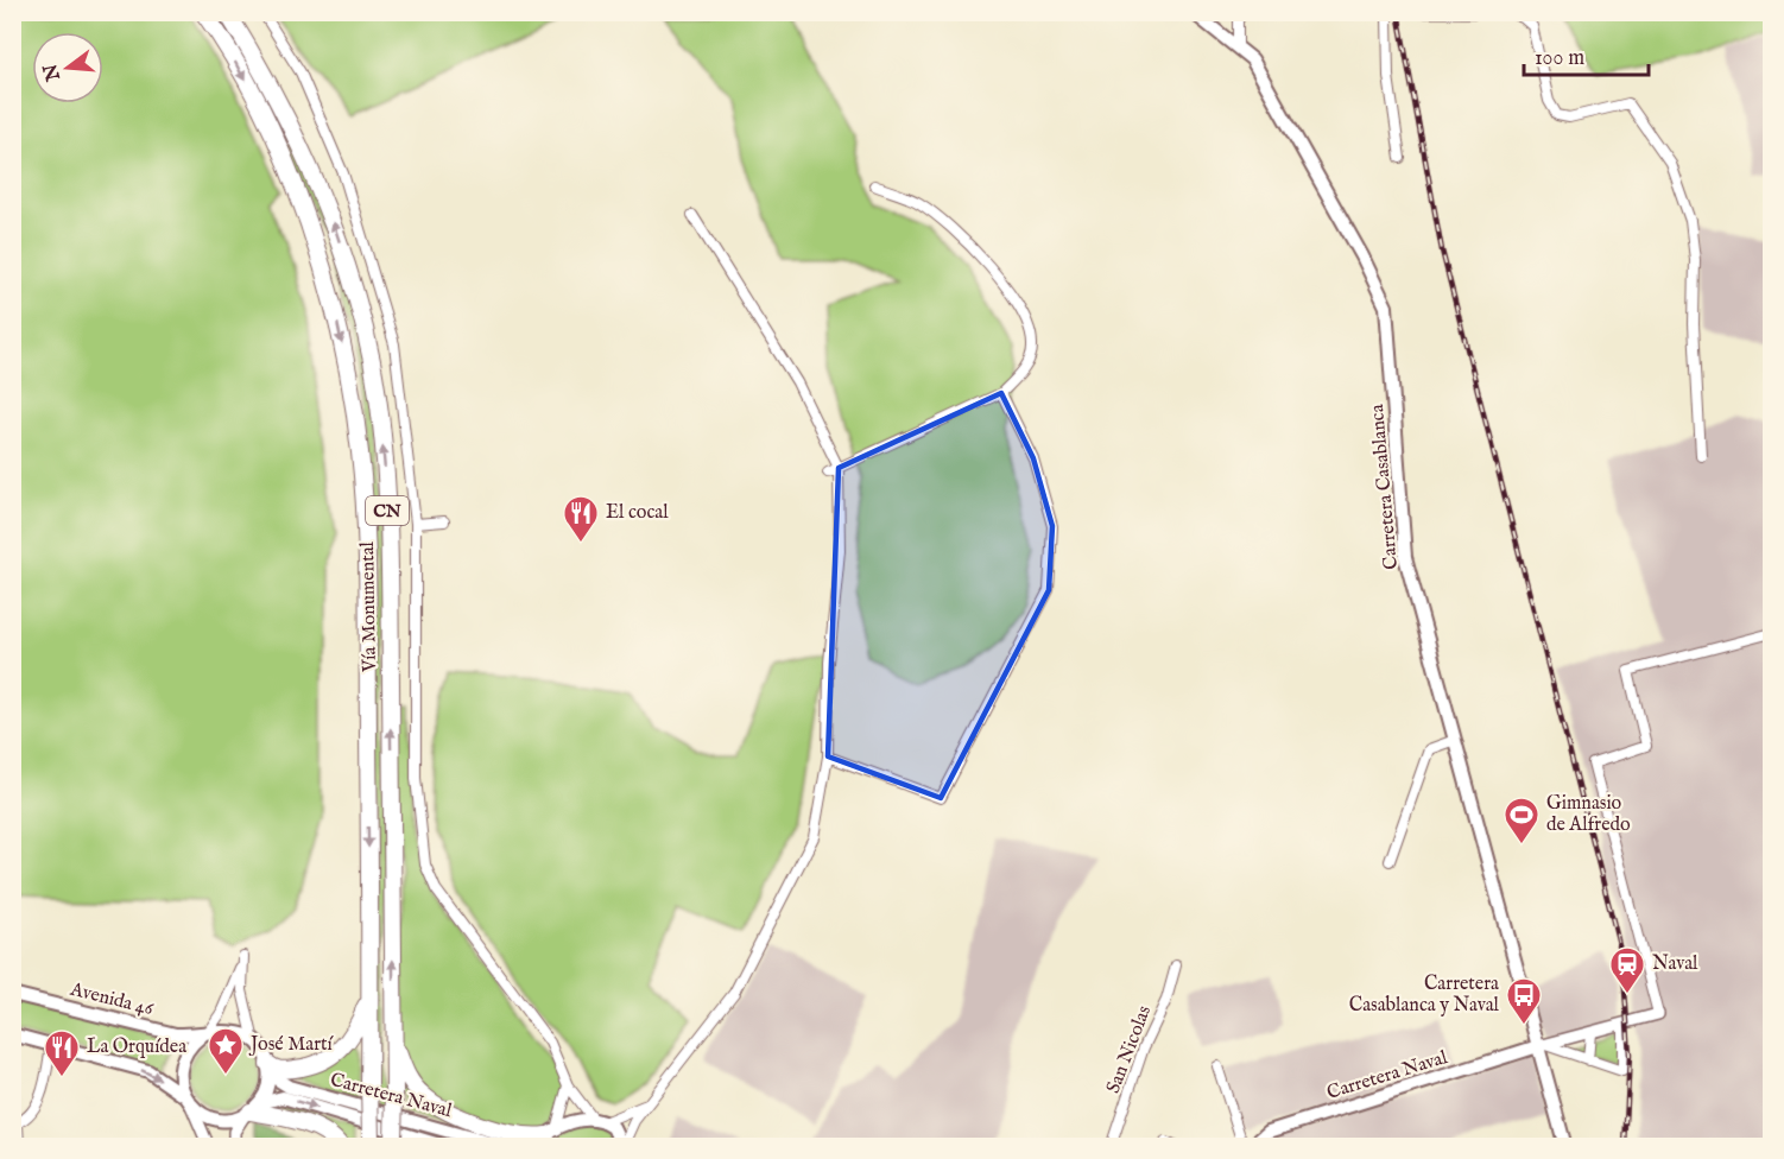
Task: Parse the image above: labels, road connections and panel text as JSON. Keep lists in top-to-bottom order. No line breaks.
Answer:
{"streets":{"highway":["CN","Vía Monumental"],"main road":["Carretera Casablanca","Avenida 46","Carretera Naval"],"street":["San Nicolas"]},"crossings":[["Carretera Casablanca","Carretera Naval"],["Avenida 46","Carretera Naval"]],"places":{"restaurant":["El cocal","La Orquídea"],"sports":["Gimnasio de Alfredo"],"station":["Naval"],"bus stop":["Carretera Casablanca y Naval"],"place":["José Martí"]},"scale_bar":"100 m","north":"left"}
